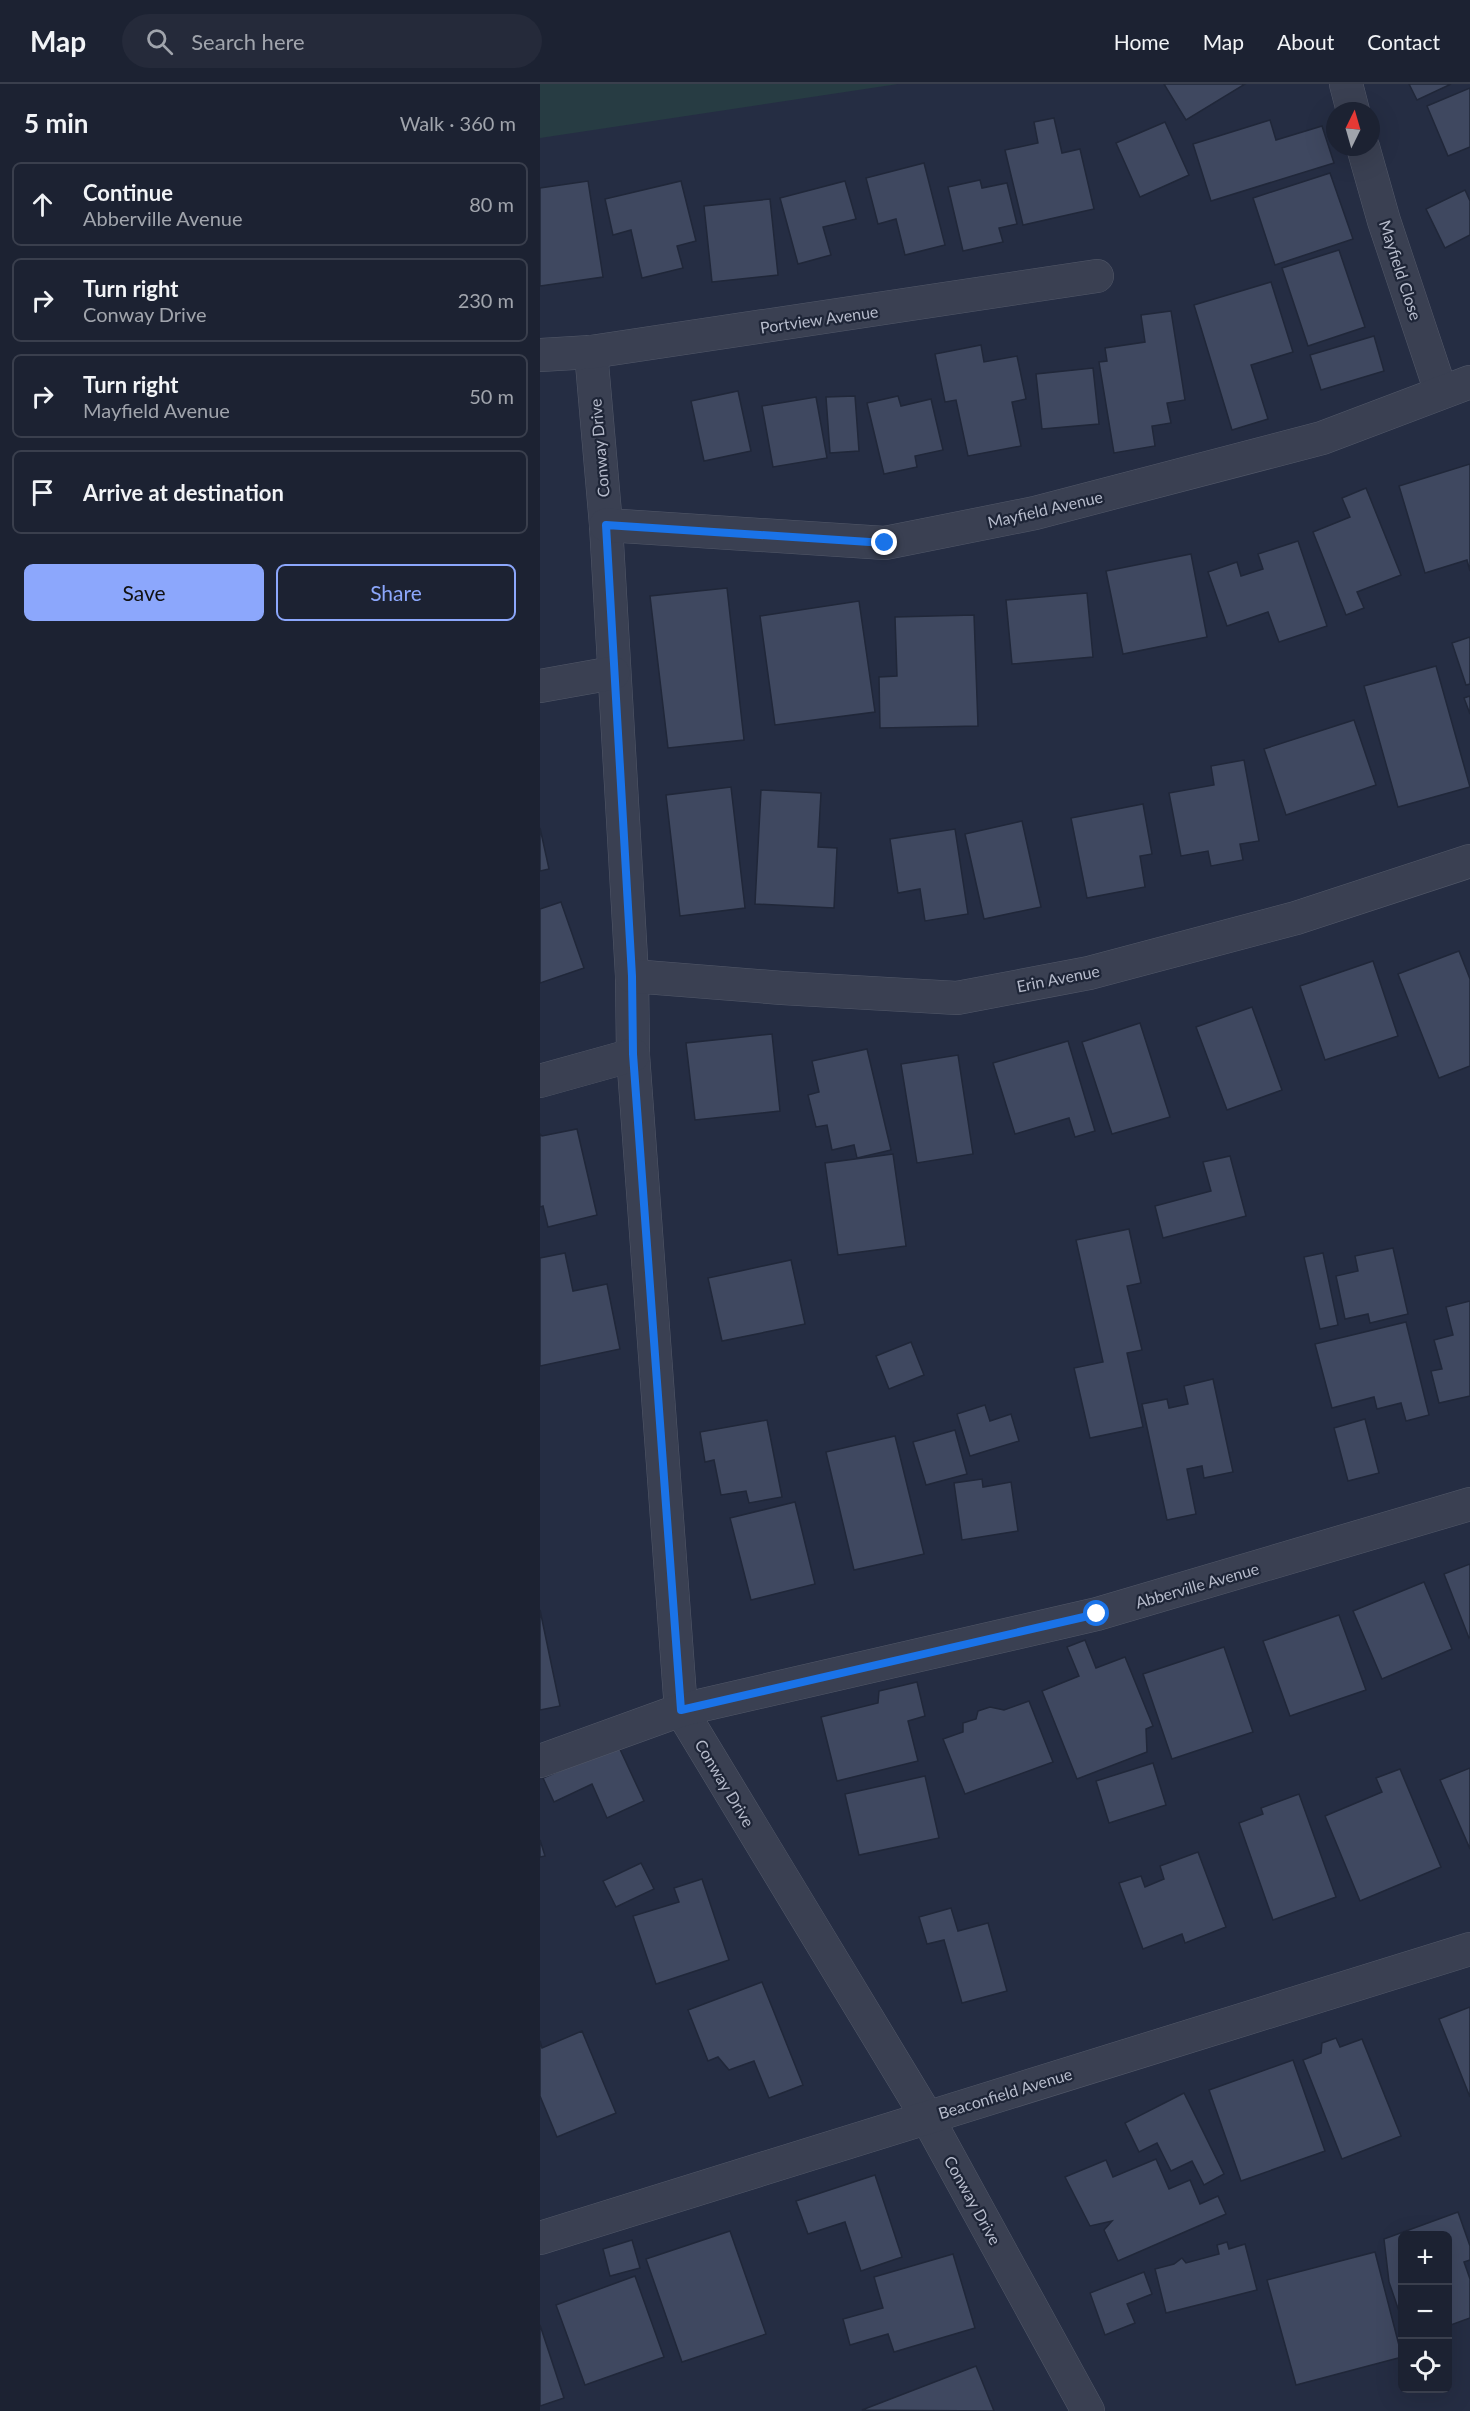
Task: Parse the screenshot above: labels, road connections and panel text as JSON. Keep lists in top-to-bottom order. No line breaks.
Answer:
{"streets":{"street":["Mayfield Close","Portview Avenue","Conway Drive","Mayfield Avenue","Erin Avenue","Abberville Avenue","Beaconfield Avenue"]},"crossings":[["Mayfield Close","Mayfield Avenue"],["Portview Avenue","Conway Drive"],["Conway Drive","Mayfield Avenue"],["Conway Drive","Erin Avenue"],["Conway Drive","Abberville Avenue"],["Conway Drive","Beaconfield Avenue"]],"north":"top","page":{"header":"Map","search":"Search here","nav":["Home","Map","About","Contact"],"heading":["5 min","Walk · 360 m"],"list":[["Continue","Abberville Avenue","80 m"],["Turn right","Conway Drive","230 m"],["Turn right","Mayfield Avenue","50 m"],"Arrive at destination"],"buttons":["Save","Share"],"map_buttons":["+","−"]}}
